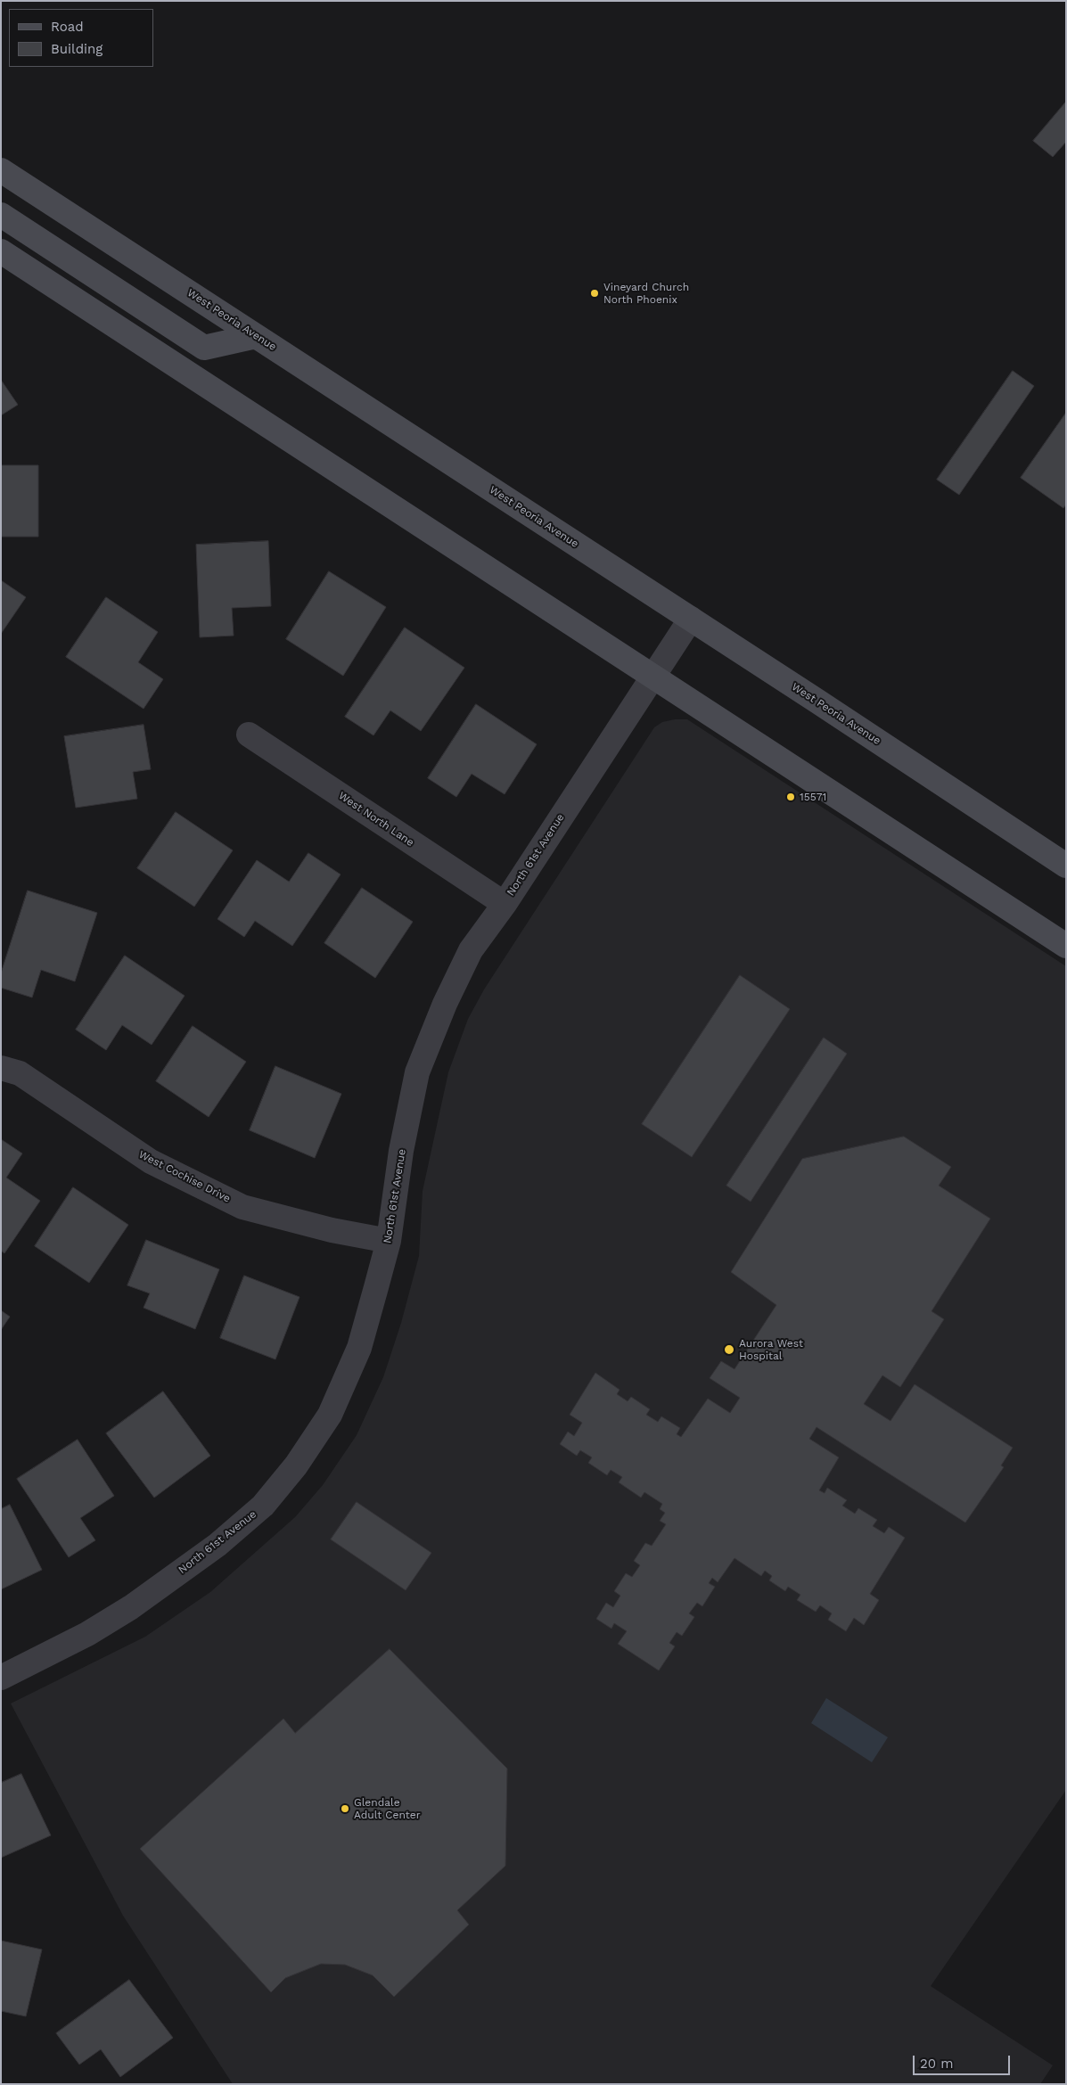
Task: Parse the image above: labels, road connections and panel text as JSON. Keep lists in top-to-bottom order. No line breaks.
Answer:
{"streets":{"main road":["West Peoria Avenue"],"street":["West North Lane","North 61st Avenue","West Cochise Drive"]},"crossings":[["West Peoria Avenue","North 61st Avenue"],["West North Lane","North 61st Avenue"],["North 61st Avenue","West Cochise Drive"]],"places":["Vineyard Church North Phoenix","15571","Aurora West Hospital","Glendale Adult Center"],"legend":["Road","Building"],"scale_bar":"20 m"}
